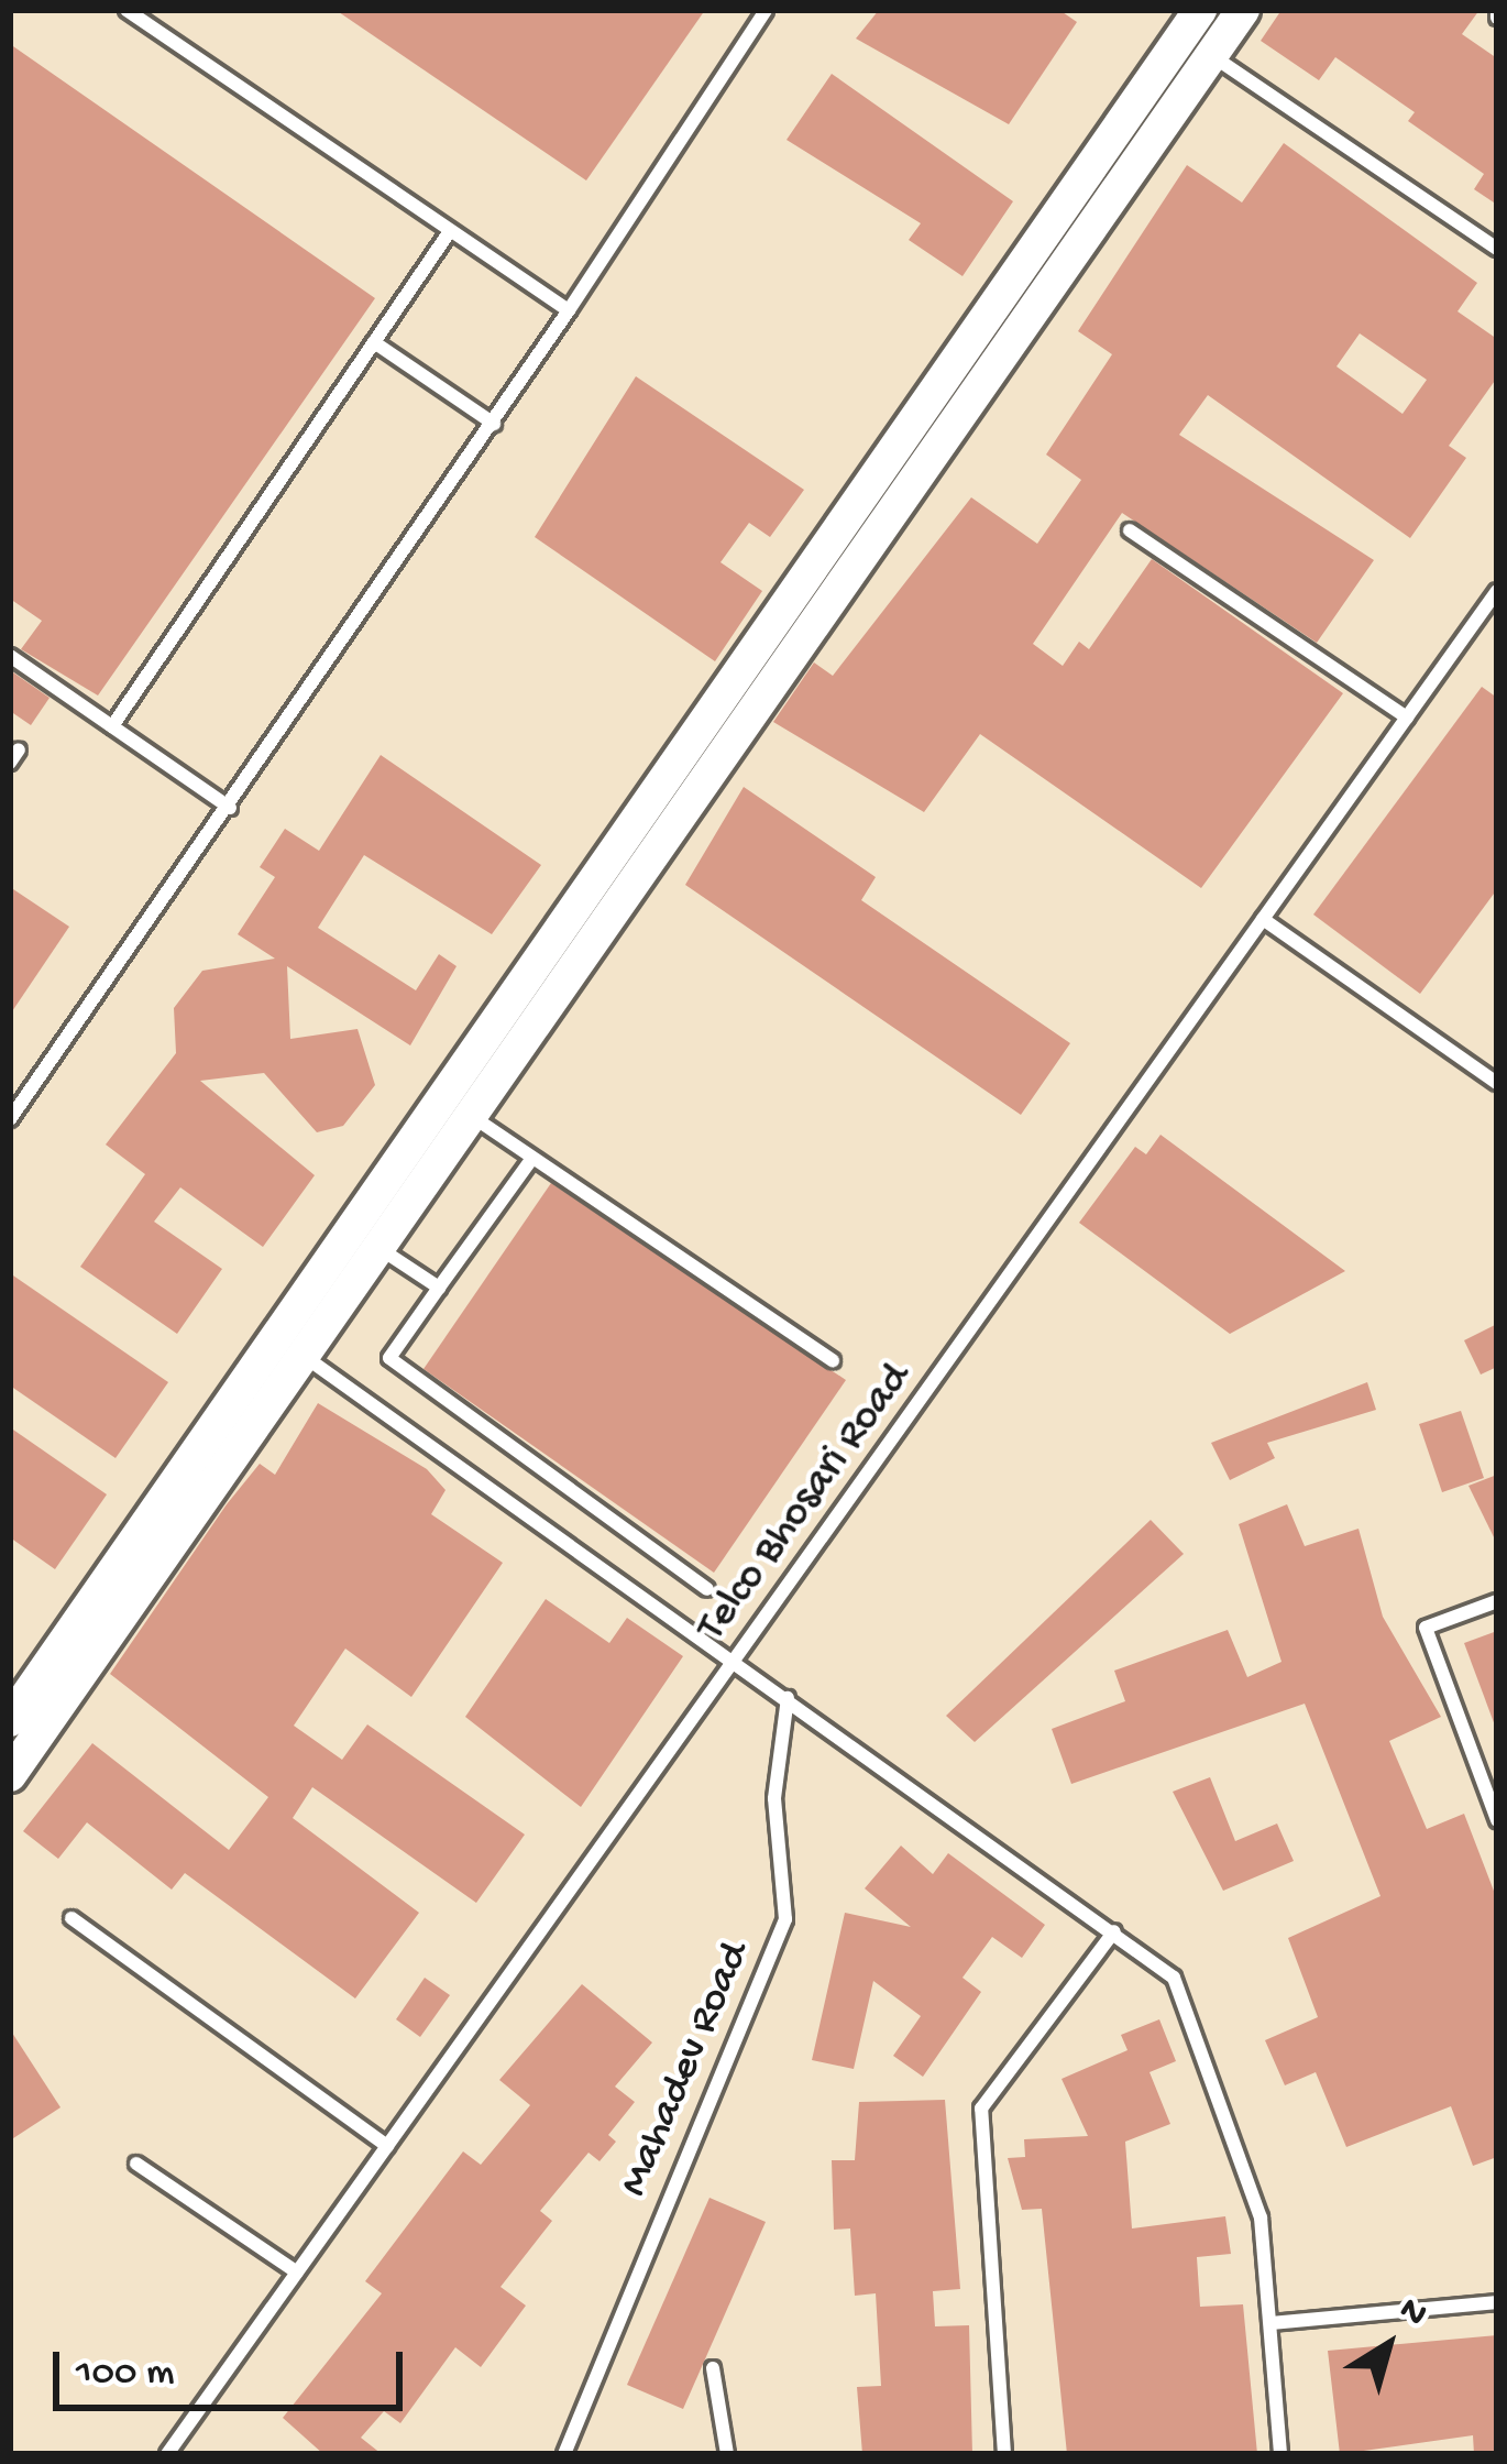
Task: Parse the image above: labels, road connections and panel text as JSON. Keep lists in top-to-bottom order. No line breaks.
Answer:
{"streets":{"lane":["Telco Bhosari Road","Mahadev Road"]},"scale_bar":"100 m","north":"top right"}
